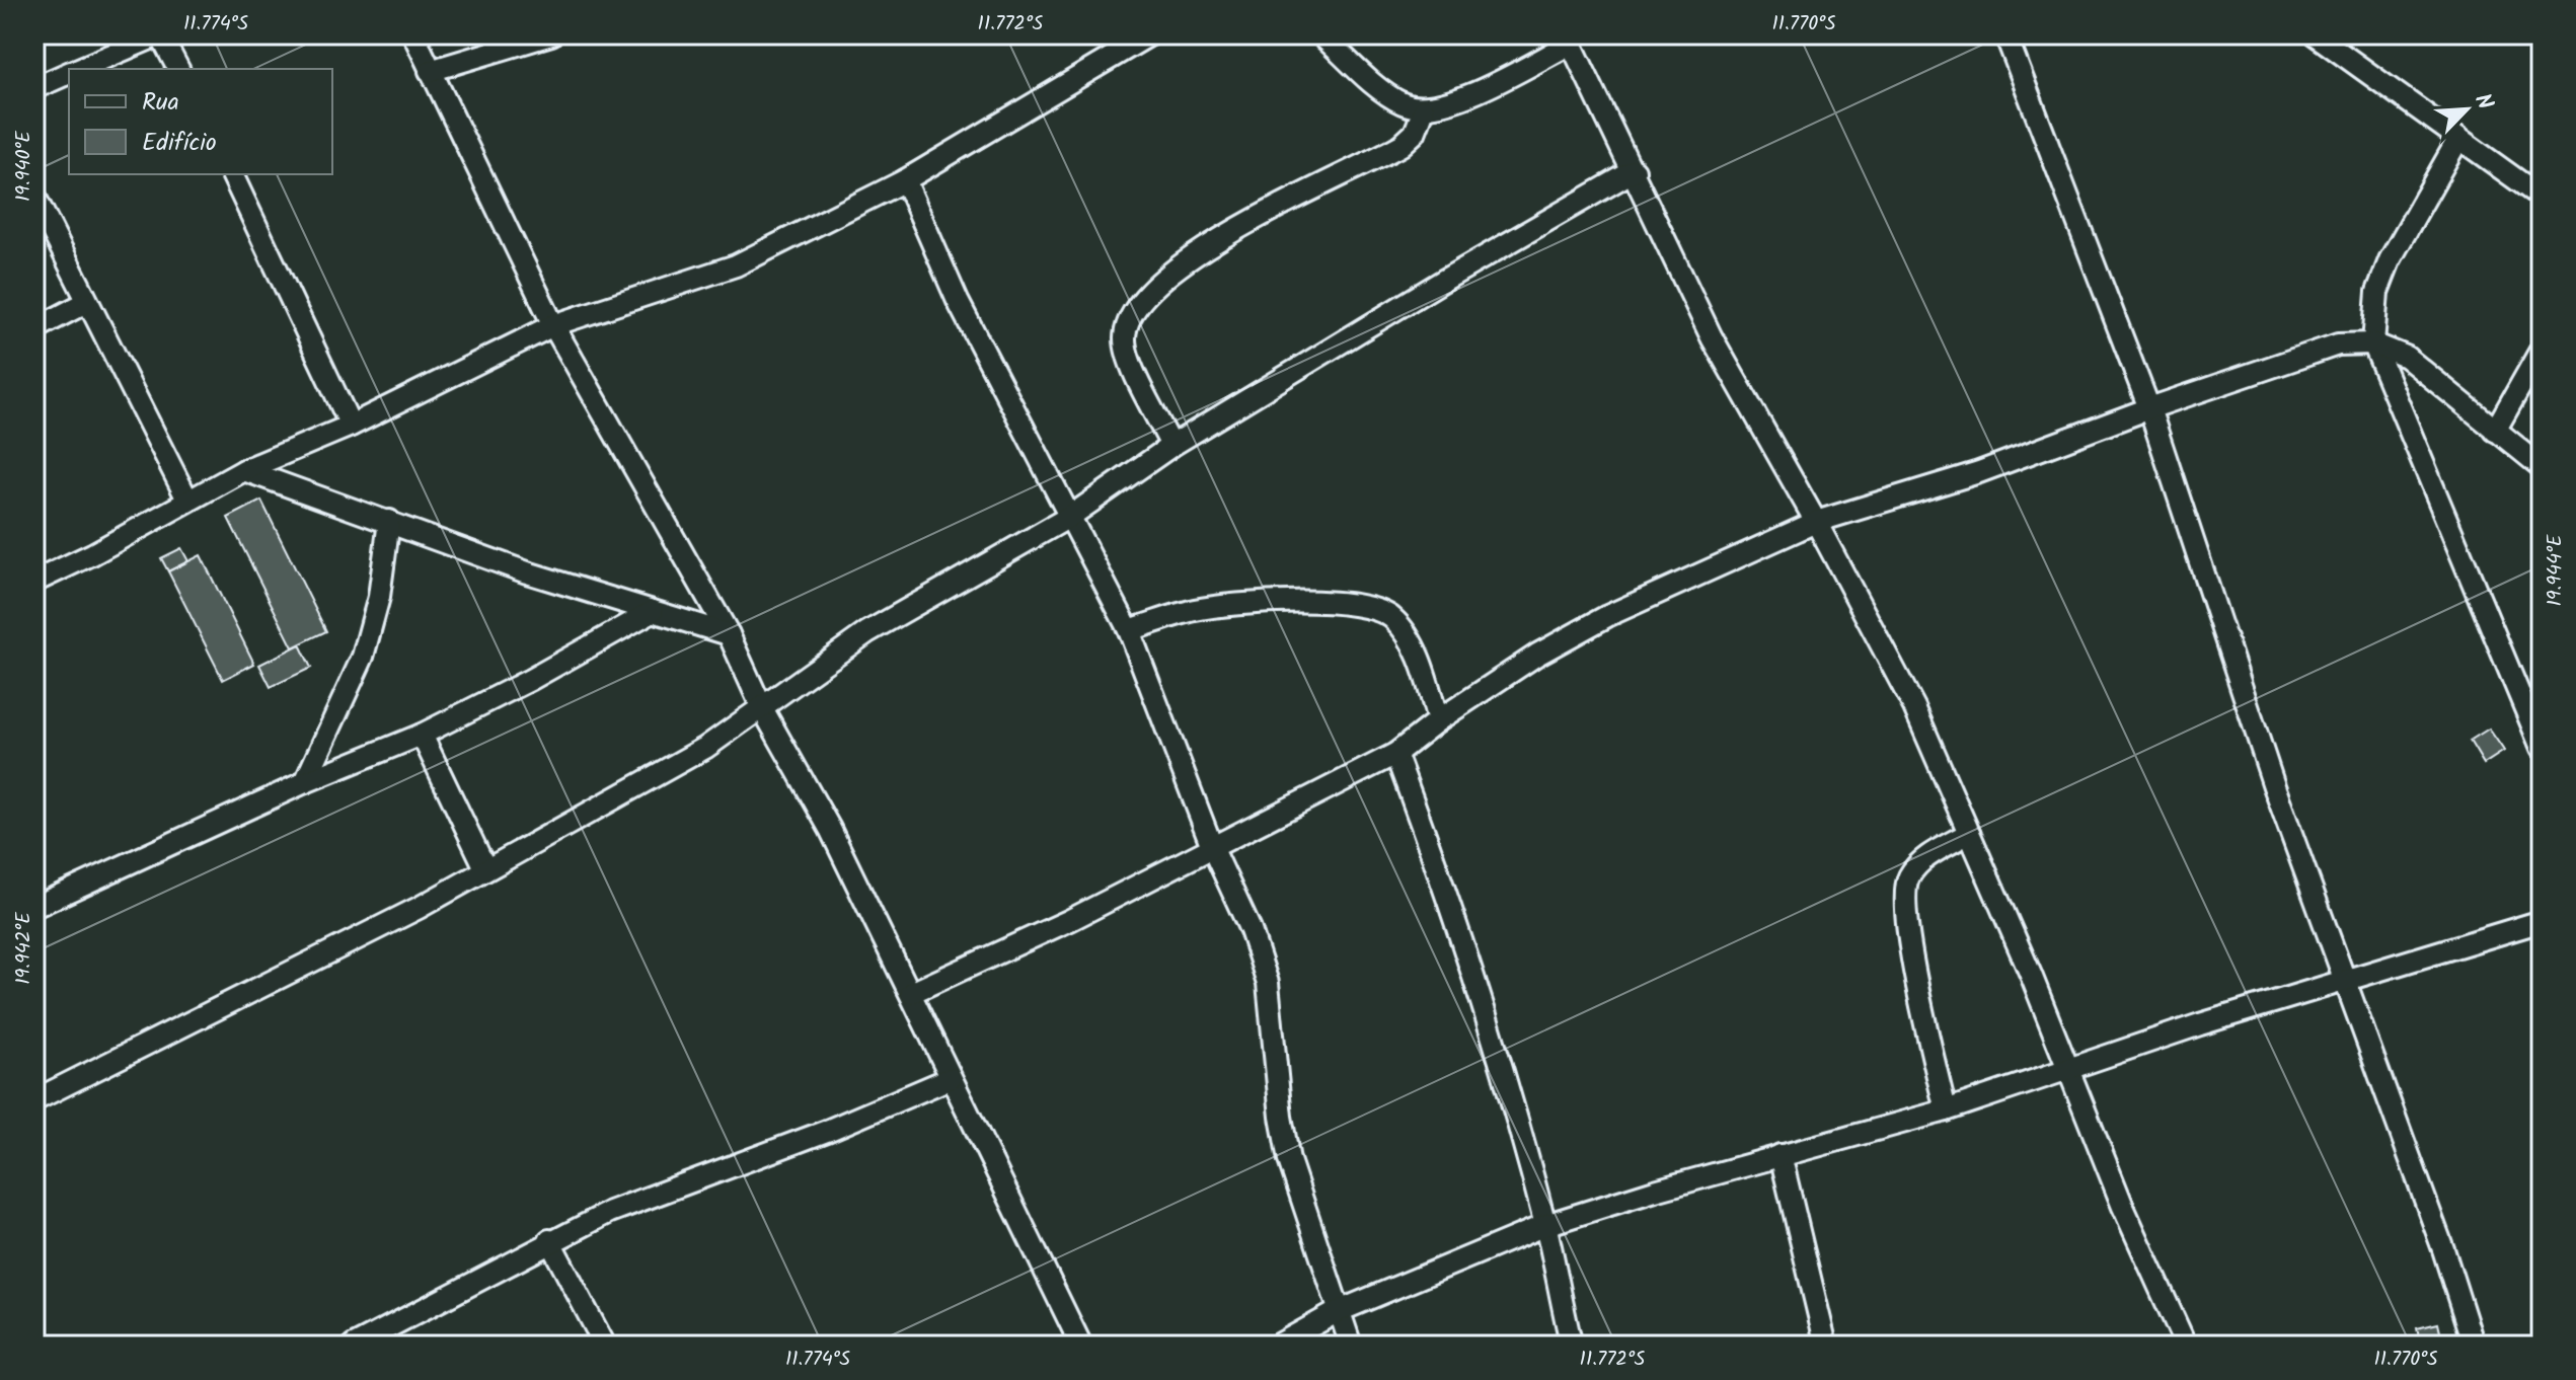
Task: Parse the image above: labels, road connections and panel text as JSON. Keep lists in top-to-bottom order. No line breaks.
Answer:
{"legend":["Rua","Edifício"],"north":"top right","coordinates":["11.774°S","11.772°S","11.770°S","19.940°E","19.944°E","19.942°E"]}
